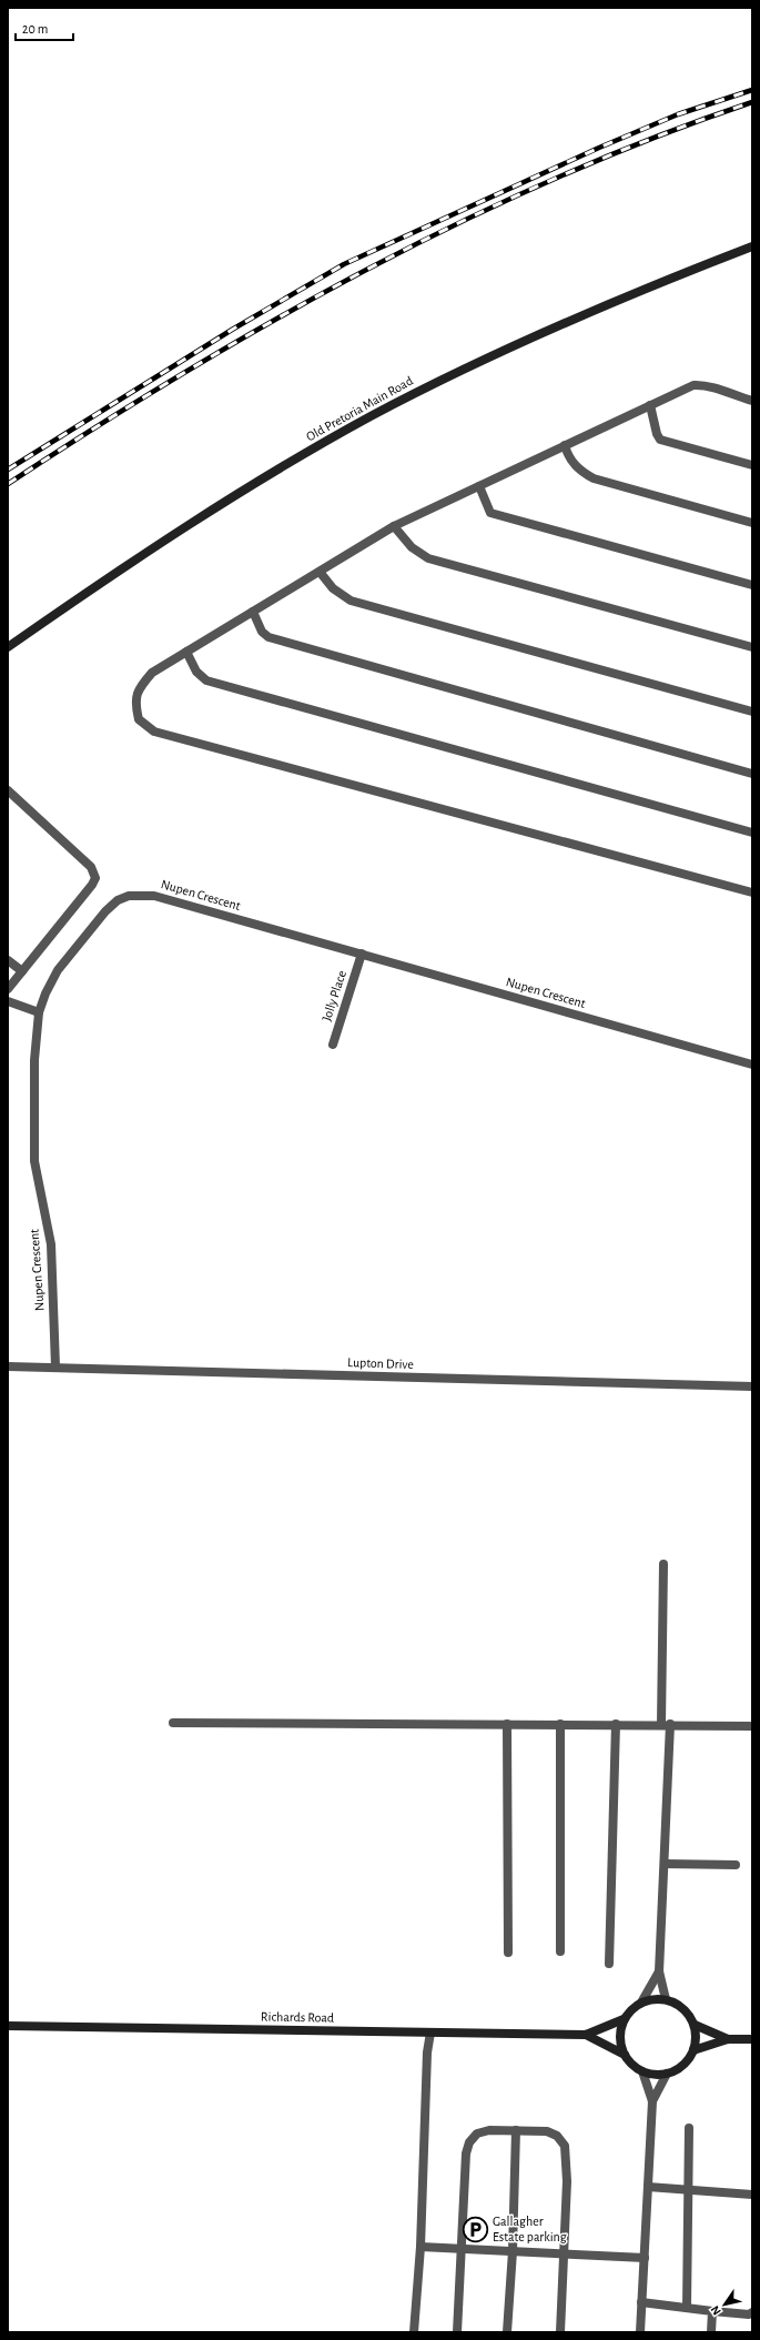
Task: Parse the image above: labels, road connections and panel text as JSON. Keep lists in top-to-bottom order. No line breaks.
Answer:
{"streets":{"street":["Old Pretoria Main Road","Nupen Crescent","Jolly Place","Lupton Drive","Richards Road"]},"crossings":[["Nupen Crescent","Jolly Place"],["Nupen Crescent","Lupton Drive"]],"places":{"parking":["Gallagher Estate parking"]},"scale_bar":"20 m","north":"bottom left"}
